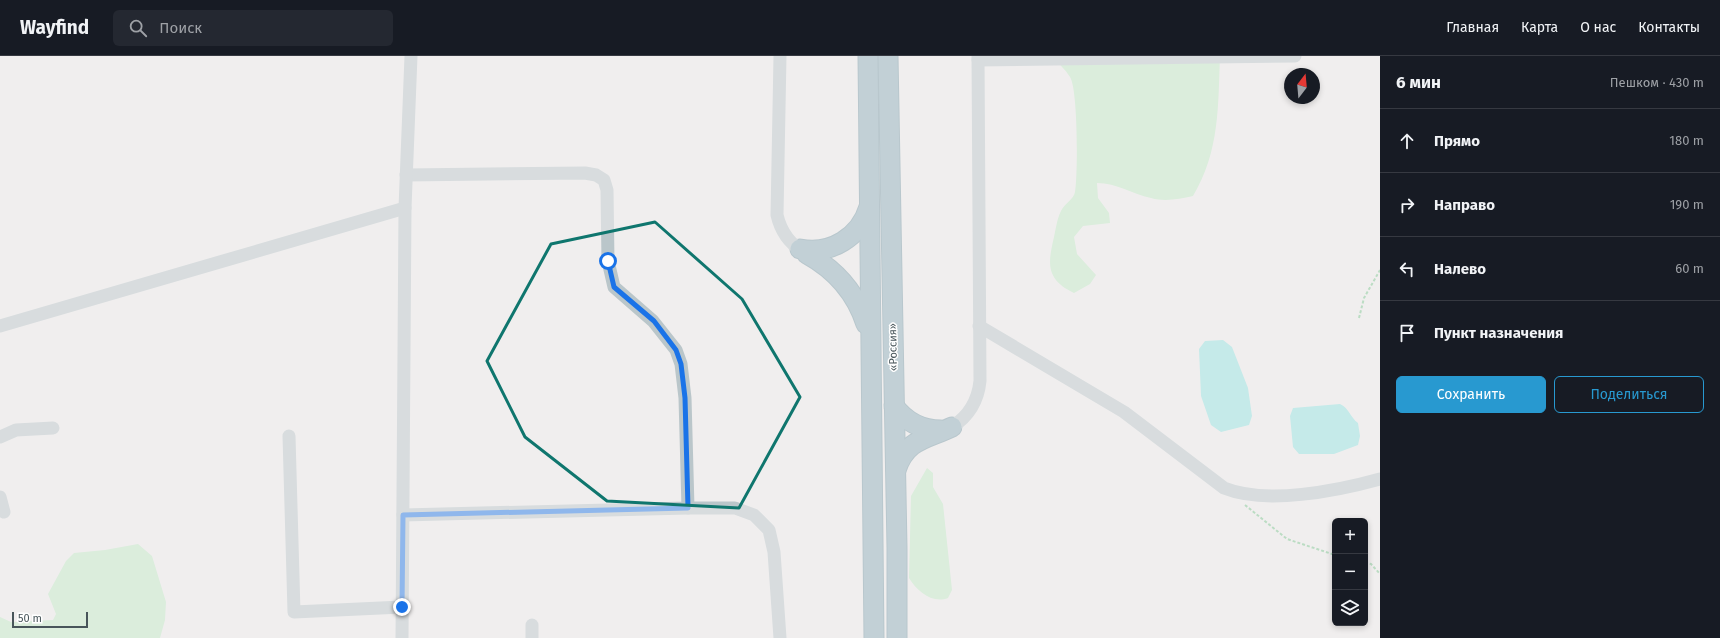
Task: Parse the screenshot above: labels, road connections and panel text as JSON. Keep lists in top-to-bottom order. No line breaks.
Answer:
{"streets":{"highway":["«Россия»"]},"scale_bar":"50 m","north":"top","page":{"header":"Wayfind","search":"Поиск","nav":["Главная","Карта","О нас","Контакты"],"heading":["6 мин","Пешком · 430 m"],"list":[["Прямо","180 m"],["Направо","190 m"],["Налево","60 m"],"Пункт назначения"],"buttons":["Сохранить","Поделиться"],"map_buttons":["+","−"],"scale":"50 m"}}
